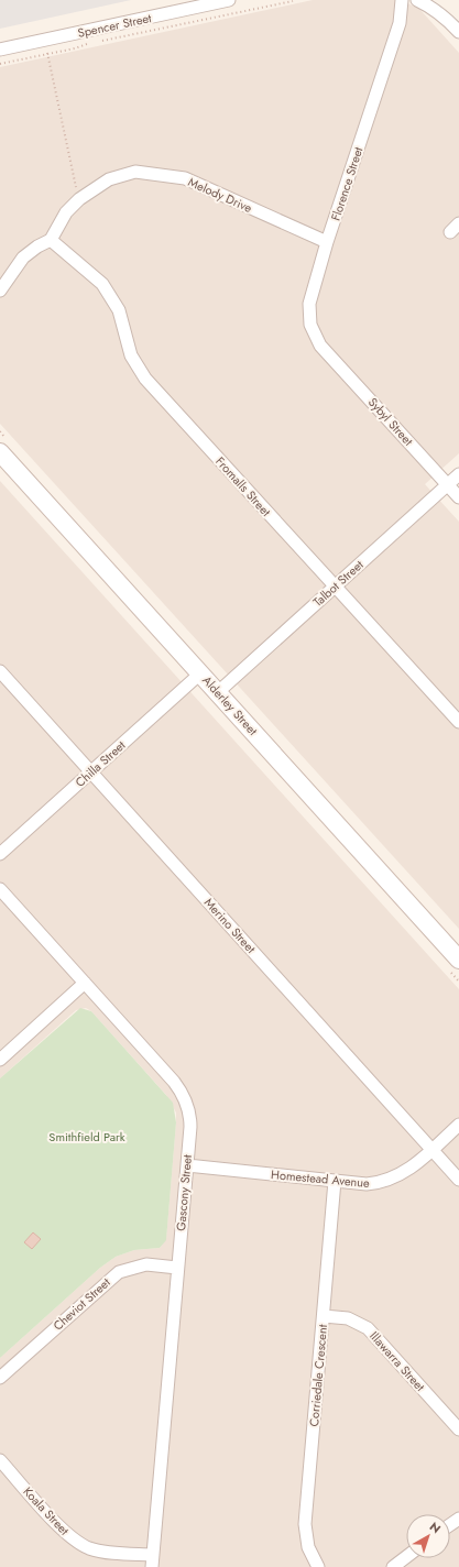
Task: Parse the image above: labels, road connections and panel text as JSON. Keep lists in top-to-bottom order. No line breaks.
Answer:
{"streets":{"street":["Spencer Street","Florence Street","Melody Drive","Sybyl Street","Fromalls Street","Talbot Street","Alderley Street","Chilla Street","Merino Street","Homestead Avenue","Gascony Street","Cheviot Street","Illawarra Street","Corriedale Crescent","Koala Street"]},"crossings":[["Florence Street","Melody Drive"],["Florence Street","Sybyl Street"],["Melody Drive","Fromalls Street"],["Sybyl Street","Talbot Street"],["Fromalls Street","Talbot Street"],["Talbot Street","Alderley Street"],["Alderley Street","Chilla Street"],["Chilla Street","Merino Street"],["Merino Street","Homestead Avenue"],["Homestead Avenue","Gascony Street"],["Homestead Avenue","Corriedale Crescent"],["Gascony Street","Cheviot Street"],["Gascony Street","Koala Street"],["Illawarra Street","Corriedale Crescent"]],"parks":["Smithfield Park"],"north":"top right"}
